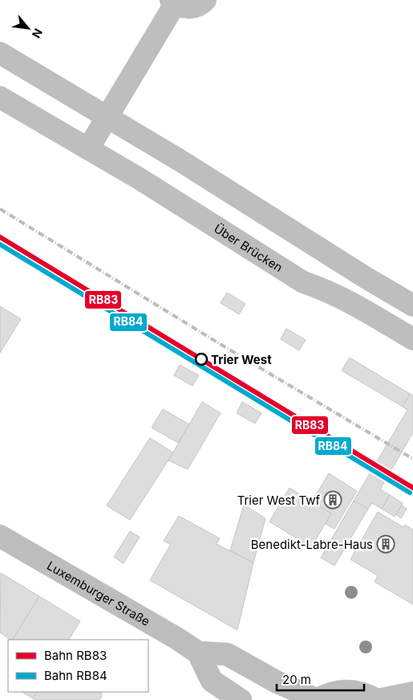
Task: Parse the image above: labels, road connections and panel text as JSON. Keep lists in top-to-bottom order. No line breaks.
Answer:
{"streets":{"main road":["Luxemburger Straße"],"street":["Über Brücken"]},"places":{"other":["Trier West"],"building":["Trier West Twf","Benedikt-Labre-Haus"]},"lines":["rail line RB83","rail line RB84"],"legend":["Bahn RB83","Bahn RB84"],"scale_bar":"20 m","north":"bottom right"}
